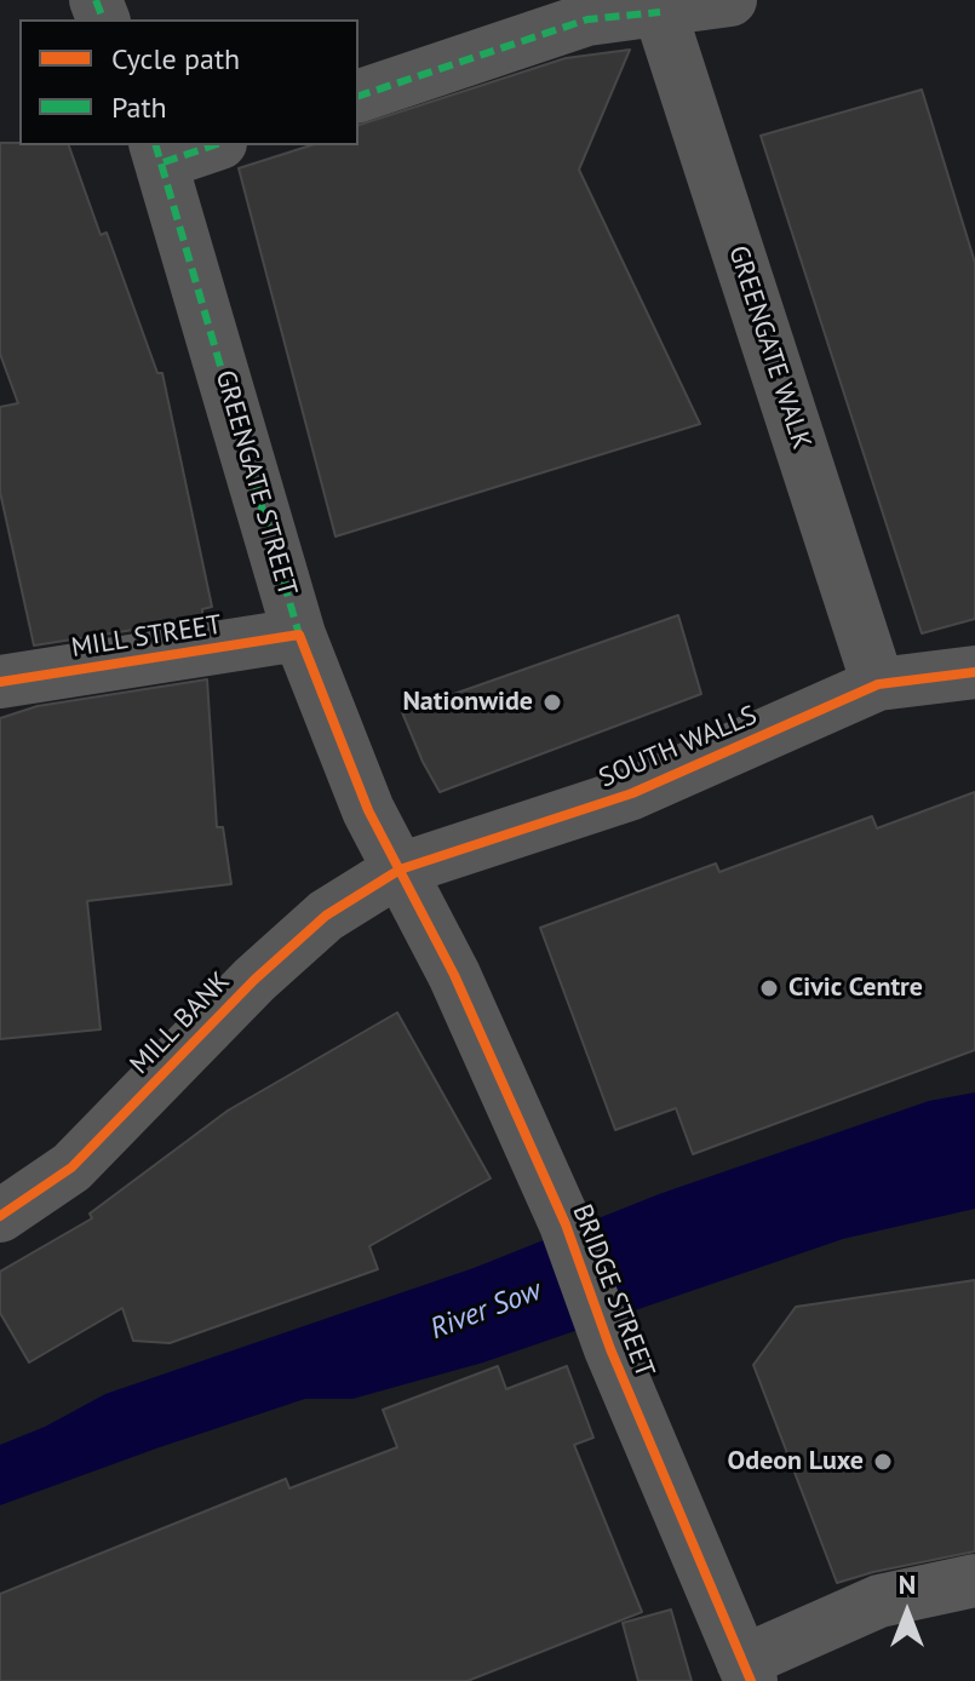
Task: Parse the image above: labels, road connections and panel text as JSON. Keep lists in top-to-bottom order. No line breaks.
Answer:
{"streets":{"street":["GREENGATE WALK","GREENGATE STREET","MILL STREET","SOUTH WALLS","MILL BANK","BRIDGE STREET"]},"crossings":[["GREENGATE WALK","SOUTH WALLS"],["GREENGATE STREET","MILL STREET"],["GREENGATE STREET","SOUTH WALLS"],["GREENGATE STREET","MILL BANK"],["GREENGATE STREET","BRIDGE STREET"],["SOUTH WALLS","MILL BANK"],["SOUTH WALLS","BRIDGE STREET"],["MILL BANK","BRIDGE STREET"]],"water":["River Sow"],"places":["Nationwide","Civic Centre","Odeon Luxe"],"legend":["Cycle path","Path"],"north":"top"}
